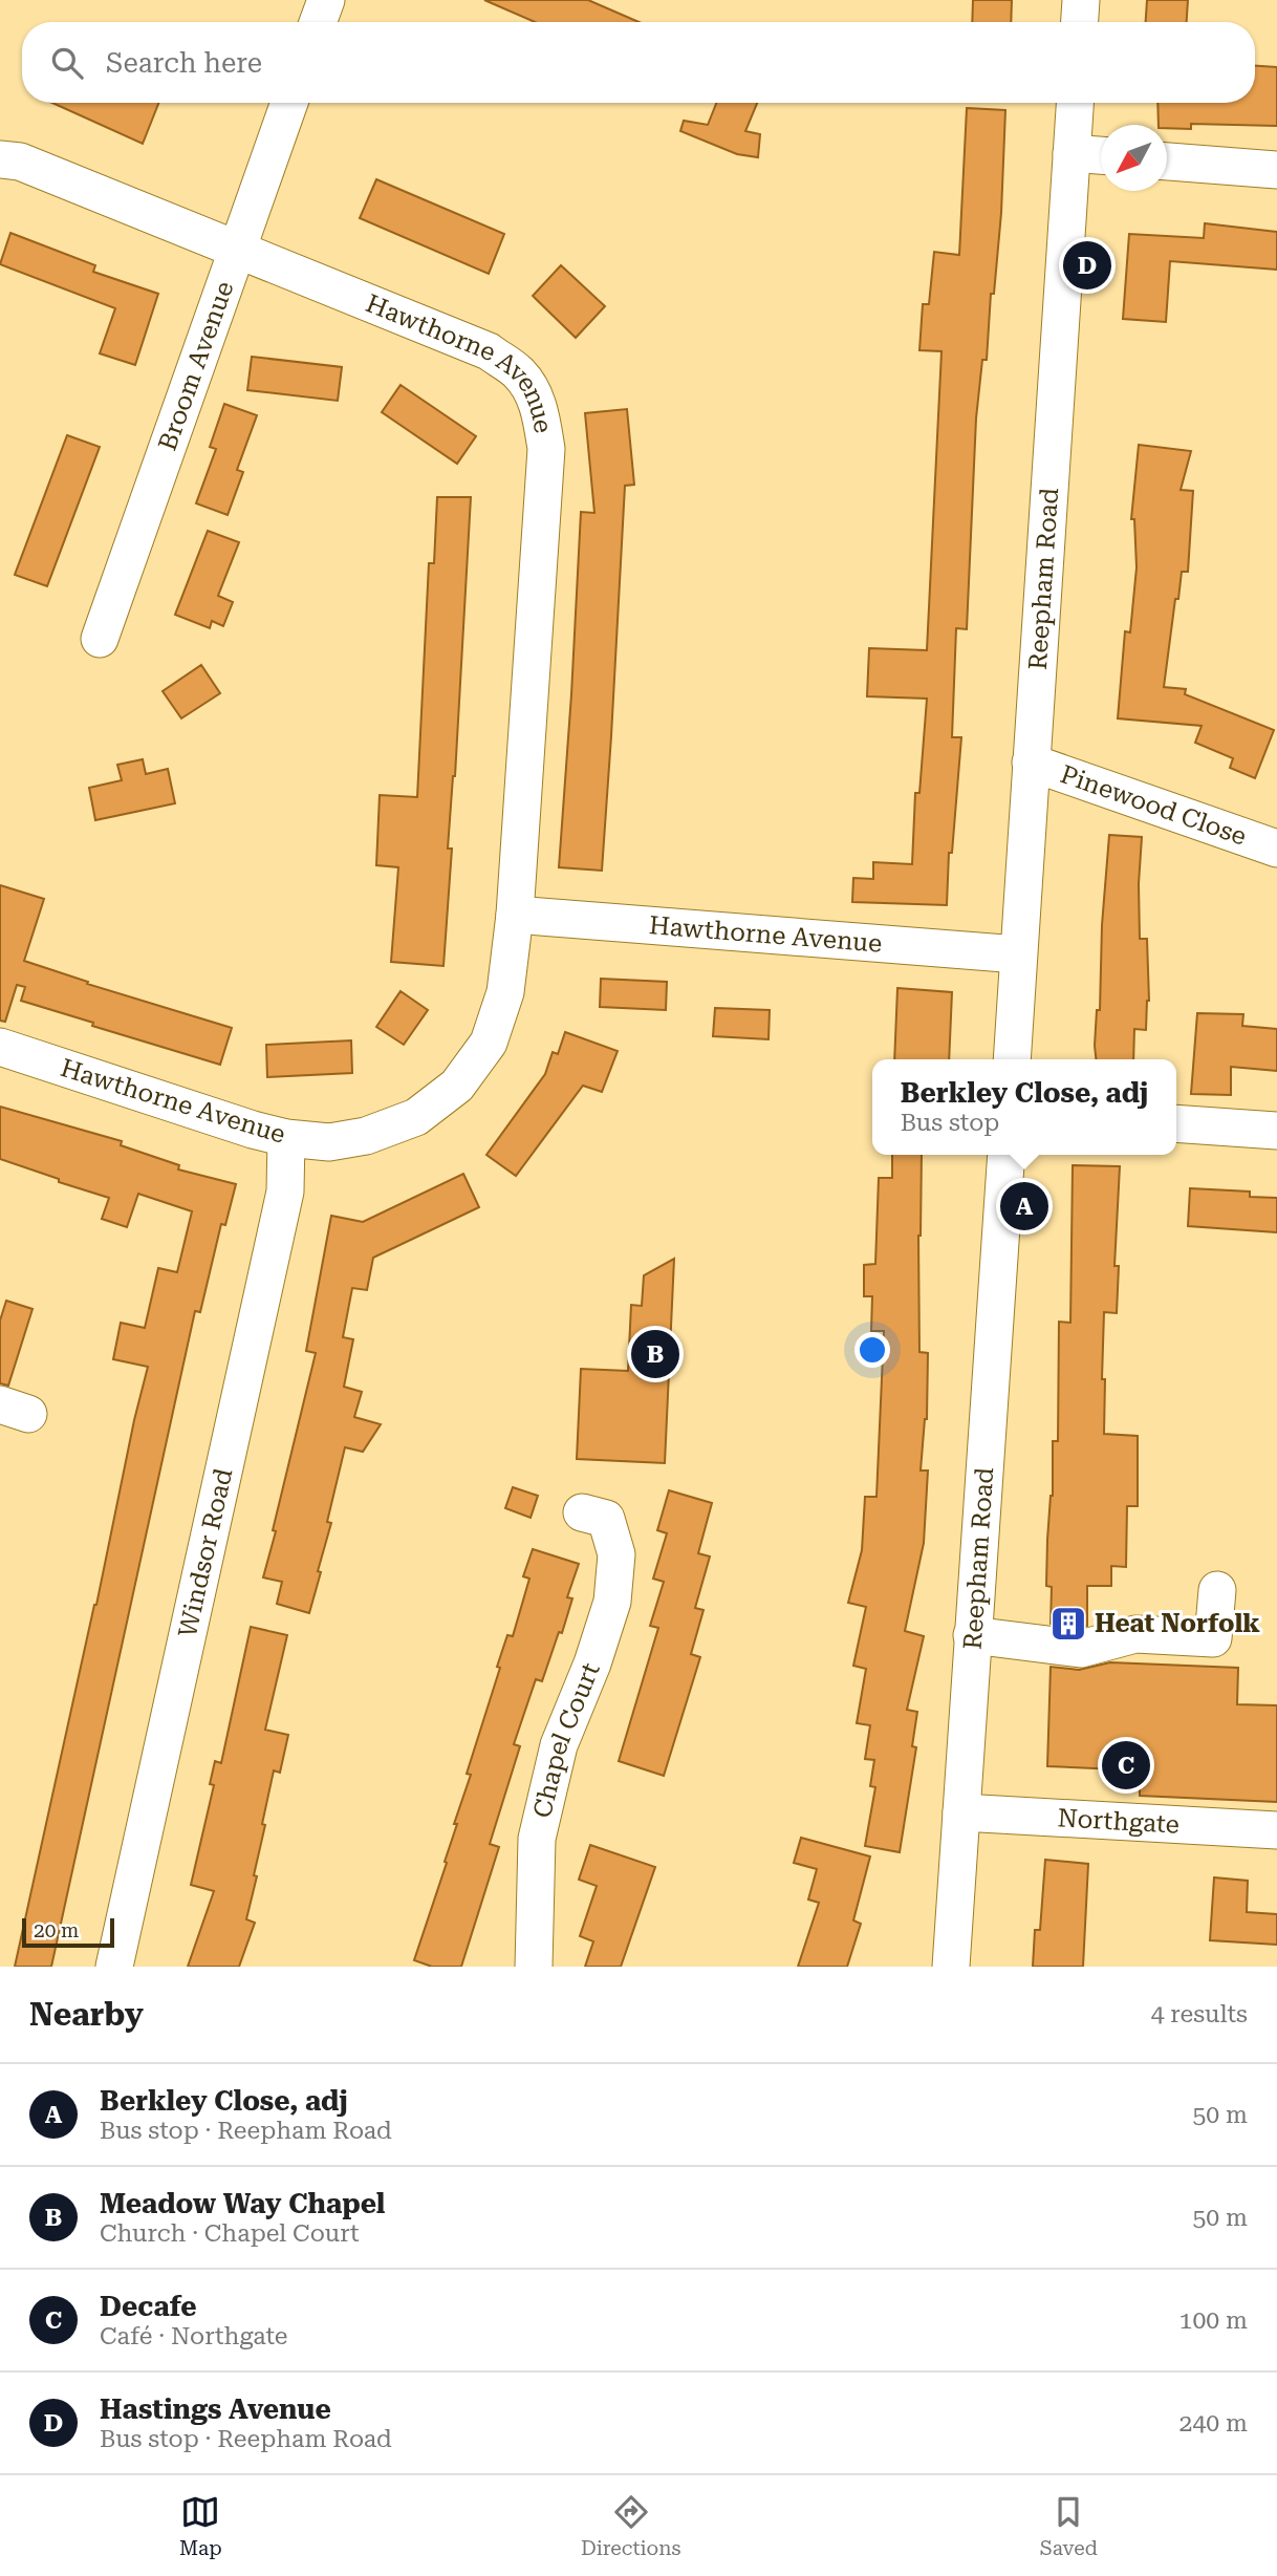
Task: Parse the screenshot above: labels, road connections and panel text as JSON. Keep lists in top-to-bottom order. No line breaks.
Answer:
{"streets":{"street":["Broom Avenue","Hawthorne Avenue","Reepham Road","Pinewood Close","Windsor Road","Chapel Court","Northgate"]},"crossings":[["Broom Avenue","Hawthorne Avenue"],["Hawthorne Avenue","Reepham Road"],["Hawthorne Avenue","Windsor Road"],["Reepham Road","Pinewood Close"],["Reepham Road","Northgate"]],"places":{"building":["Heat Norfolk"]},"scale_bar":"20 m","north":"bottom left","page":{"search":"Search here","pins":["D","A","B","C"],"popup":["Berkley Close, adj","Bus stop"],"scale":"20 m","heading":["Nearby","4 results"],"list":[{"mark":"A","name":"Berkley Close, adj","note":"Bus stop · Reepham Road","value":"50 m"},{"mark":"B","name":"Meadow Way Chapel","note":"Church · Chapel Court","value":"50 m"},{"mark":"C","name":"Decafe","note":"Café · Northgate","value":"100 m"},{"mark":"D","name":"Hastings Avenue","note":"Bus stop · Reepham Road","value":"240 m"}],"nav":["Map","Directions","Saved"]}}
